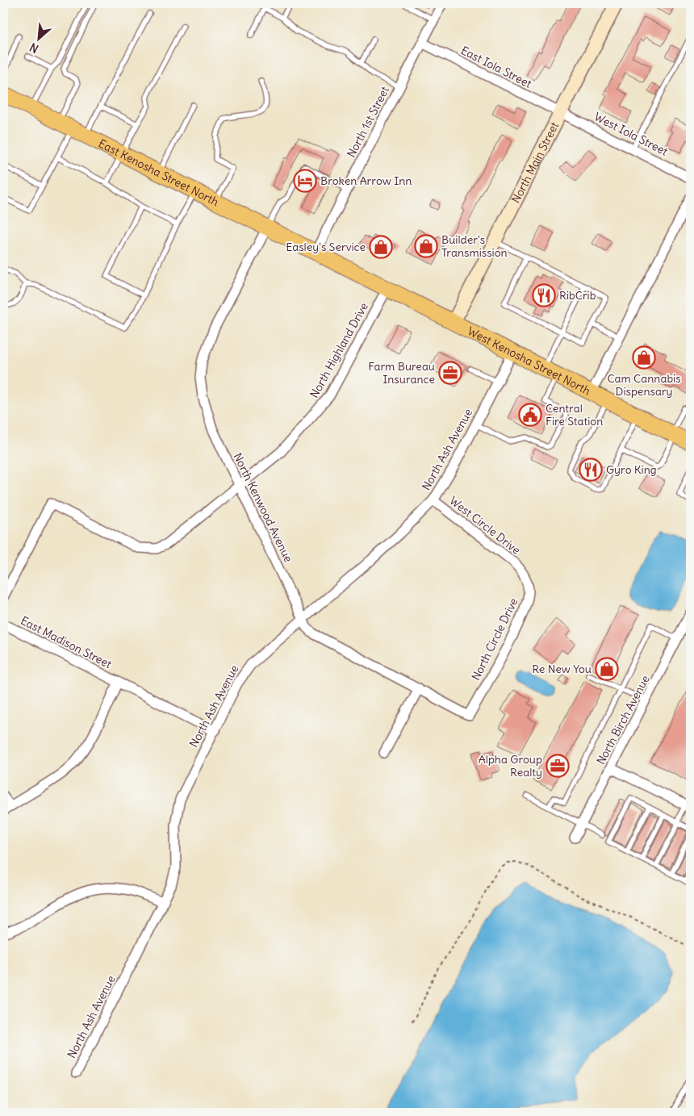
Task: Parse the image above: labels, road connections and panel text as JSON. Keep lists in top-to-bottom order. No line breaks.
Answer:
{"streets":{"main road":["North Main Street","East Kenosha Street North","West Kenosha Street North"],"street":["East Iola Street","North 1st Street","West Iola Street","North Highland Drive","North Ash Avenue","North Kenwood Avenue","West Circle Drive","North Circle Drive","East Madison Street","North Birch Avenue"]},"crossings":[["East Iola Street","North 1st Street"],["East Iola Street","West Iola Street"],["East Iola Street","North Main Street"],["North 1st Street","East Kenosha Street North"],["West Iola Street","North Main Street"],["North Main Street","West Kenosha Street North"],["East Kenosha Street North","North Highland Drive"],["East Kenosha Street North","North Kenwood Avenue"],["North Highland Drive","North Kenwood Avenue"],["West Kenosha Street North","North Ash Avenue"],["North Ash Avenue","North Kenwood Avenue"],["North Ash Avenue","West Circle Drive"],["North Ash Avenue","East Madison Street"],["North Kenwood Avenue","North Circle Drive"],["West Circle Drive","North Circle Drive"]],"places":{"hotel":["Broken Arrow Inn"],"shop":["Builder's Transmission","Easley's Service","Cam Cannabis Dispensary","Re New You"],"restaurant":["RibCrib","Gyro King"],"office":["Farm Bureau Insurance","Alpha Group Realty"],"public building":["Central Fire Station"]},"north":"bottom left"}
